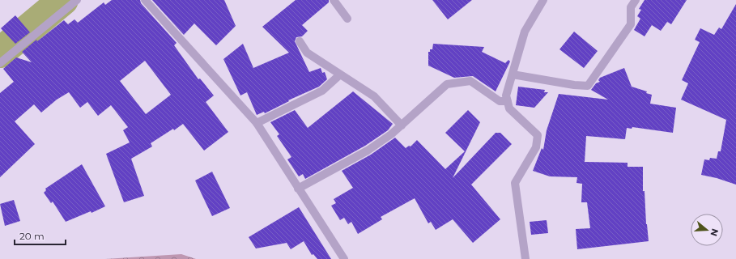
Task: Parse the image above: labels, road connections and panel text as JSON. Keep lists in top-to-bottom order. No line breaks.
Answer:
{"scale_bar":"20 m","north":"right"}
